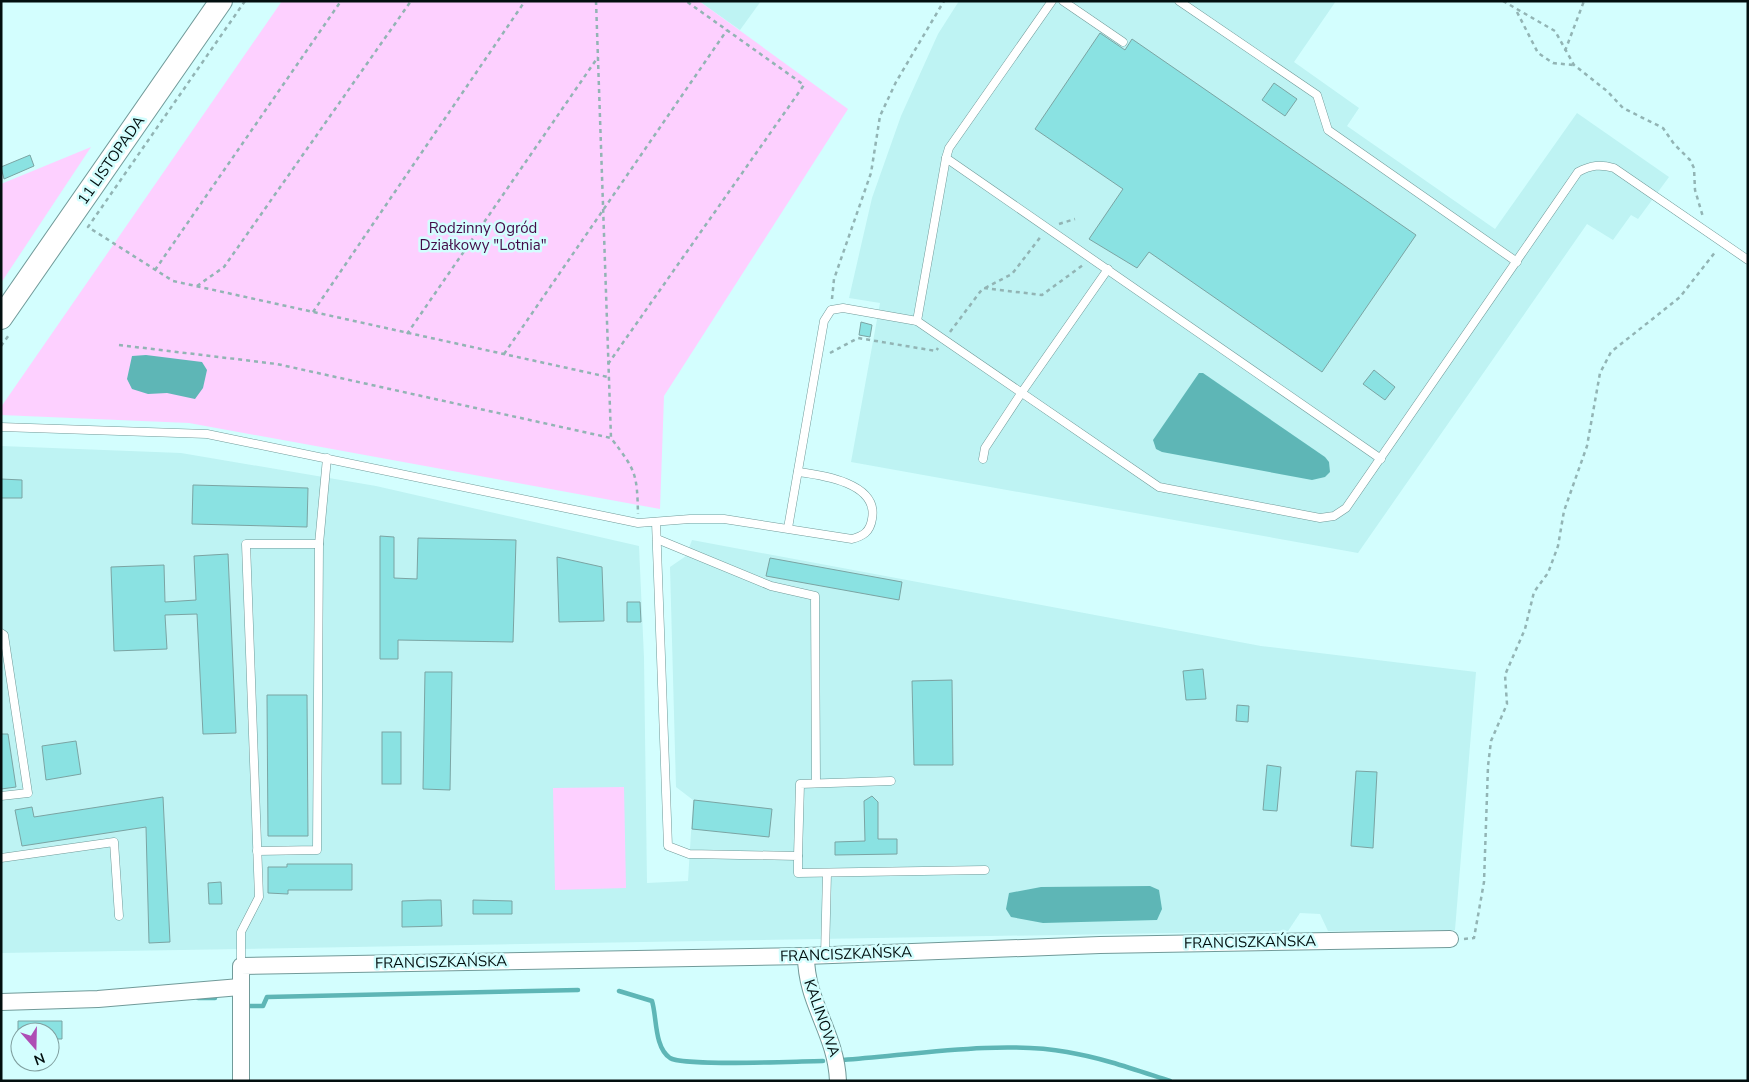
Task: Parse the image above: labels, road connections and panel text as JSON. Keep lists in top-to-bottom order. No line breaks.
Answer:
{"streets":{"street":["11 LISTOPADA","FRANCISZKAŃSKA","KALINOWA"]},"crossings":[["FRANCISZKAŃSKA","KALINOWA"]],"parks":["Rodzinny Ogród Działkowy \"Lotnia\""],"north":"bottom"}
